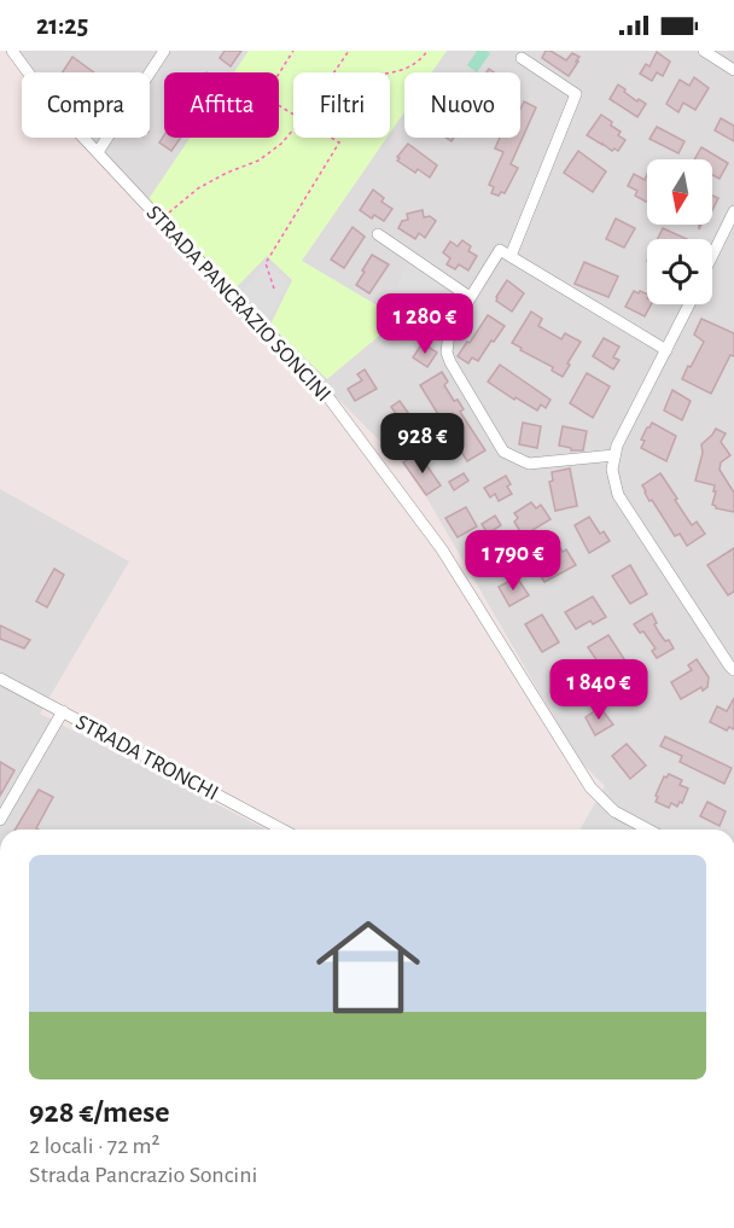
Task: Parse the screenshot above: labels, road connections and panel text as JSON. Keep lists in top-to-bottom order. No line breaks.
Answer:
{"streets":{"street":["STRADA PANCRAZIO SONCINI","STRADA TRONCHI"]},"north":"bottom","page":{"status":"21:25","chip":["Compra","Affitta","Filtri","Nuovo"],"price":["1 280 €","928 €","1 790 €","1 840 €"],"list":[{"name":"928 €/mese","note":"2 locali · 72 m² · Strada Pancrazio Soncini"}]}}
